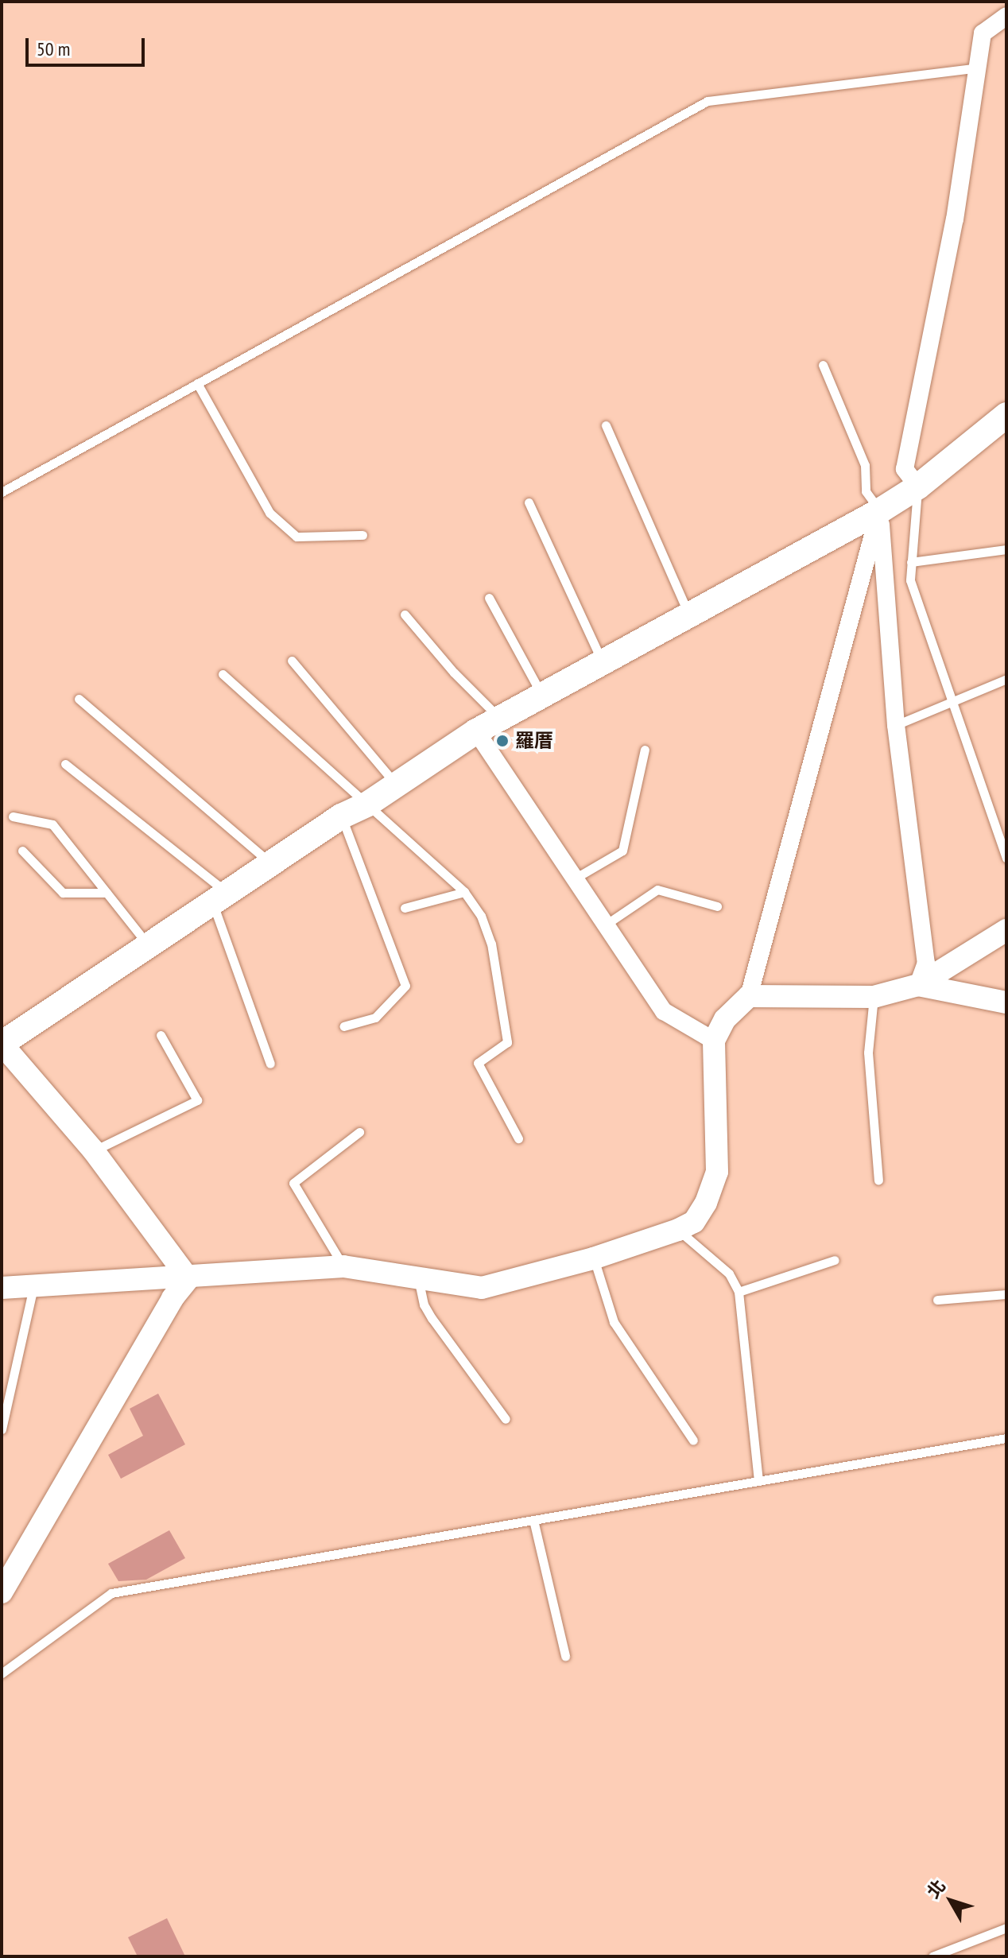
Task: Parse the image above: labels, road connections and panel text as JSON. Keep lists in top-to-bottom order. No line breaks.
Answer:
{"places":["羅厝"],"scale_bar":"50 m","north":"top left"}
